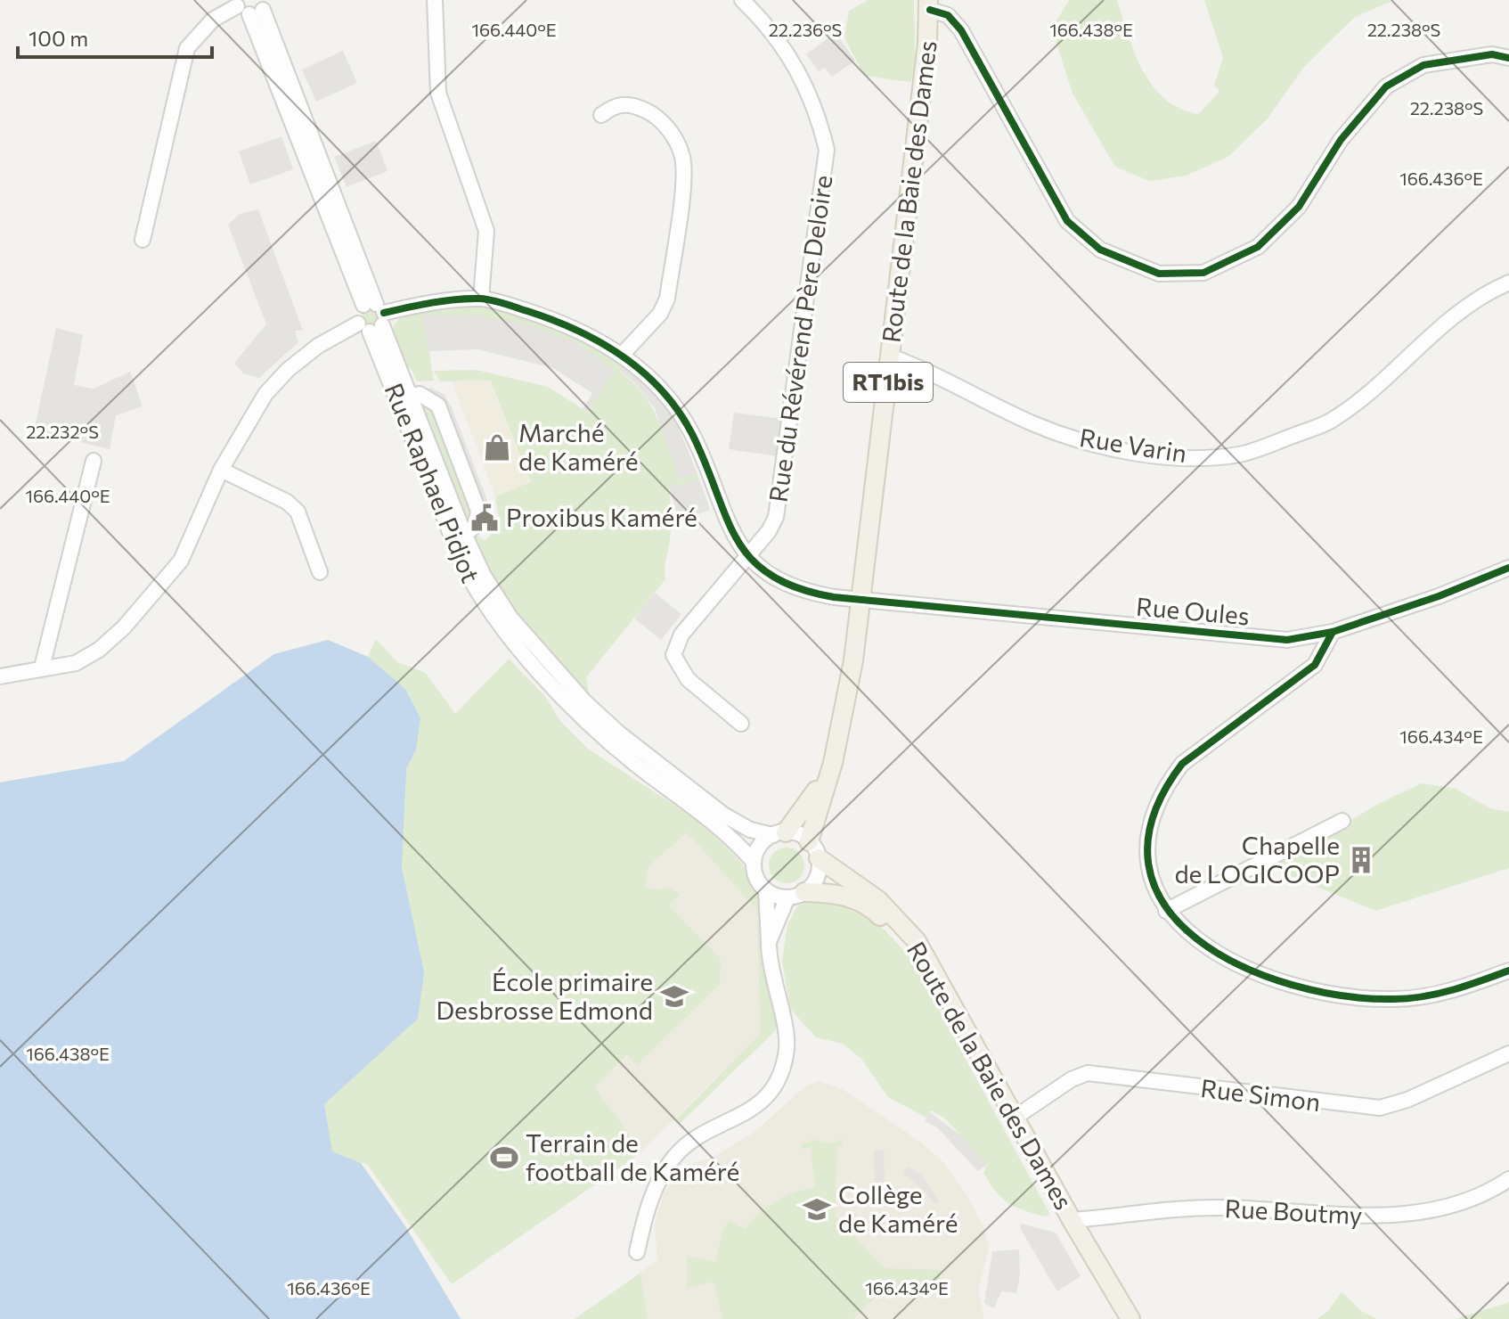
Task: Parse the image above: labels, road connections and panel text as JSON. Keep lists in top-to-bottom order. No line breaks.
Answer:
{"streets":{"main road":["Route de la Baie des Dames","RT1bis"],"street":["Rue du Révérend Père Deloire","Rue Varin","Rue Raphael Pidjot","Rue Oules","Rue Simon","Rue Boutmy"]},"crossings":[["Route de la Baie des Dames","Rue Varin"],["Route de la Baie des Dames","Rue Raphael Pidjot"],["Route de la Baie des Dames","Rue Oules"],["Route de la Baie des Dames","Rue Simon"],["Route de la Baie des Dames","Rue Boutmy"],["Rue du Révérend Père Deloire","Rue Oules"]],"places":{"shop":["Marché de Kaméré"],"public building":["Proxibus Kaméré"],"building":["Chapelle de LOGICOOP"],"school or university":["École primaire Desbrosse Edmond","Collège de Kaméré"],"sports":["Terrain de football de Kaméré"]},"scale_bar":"100 m","coordinates":["166.440°E","166.438°E","22.238°S","22.236°S","166.436°E","22.232°S","166.434°E"]}
